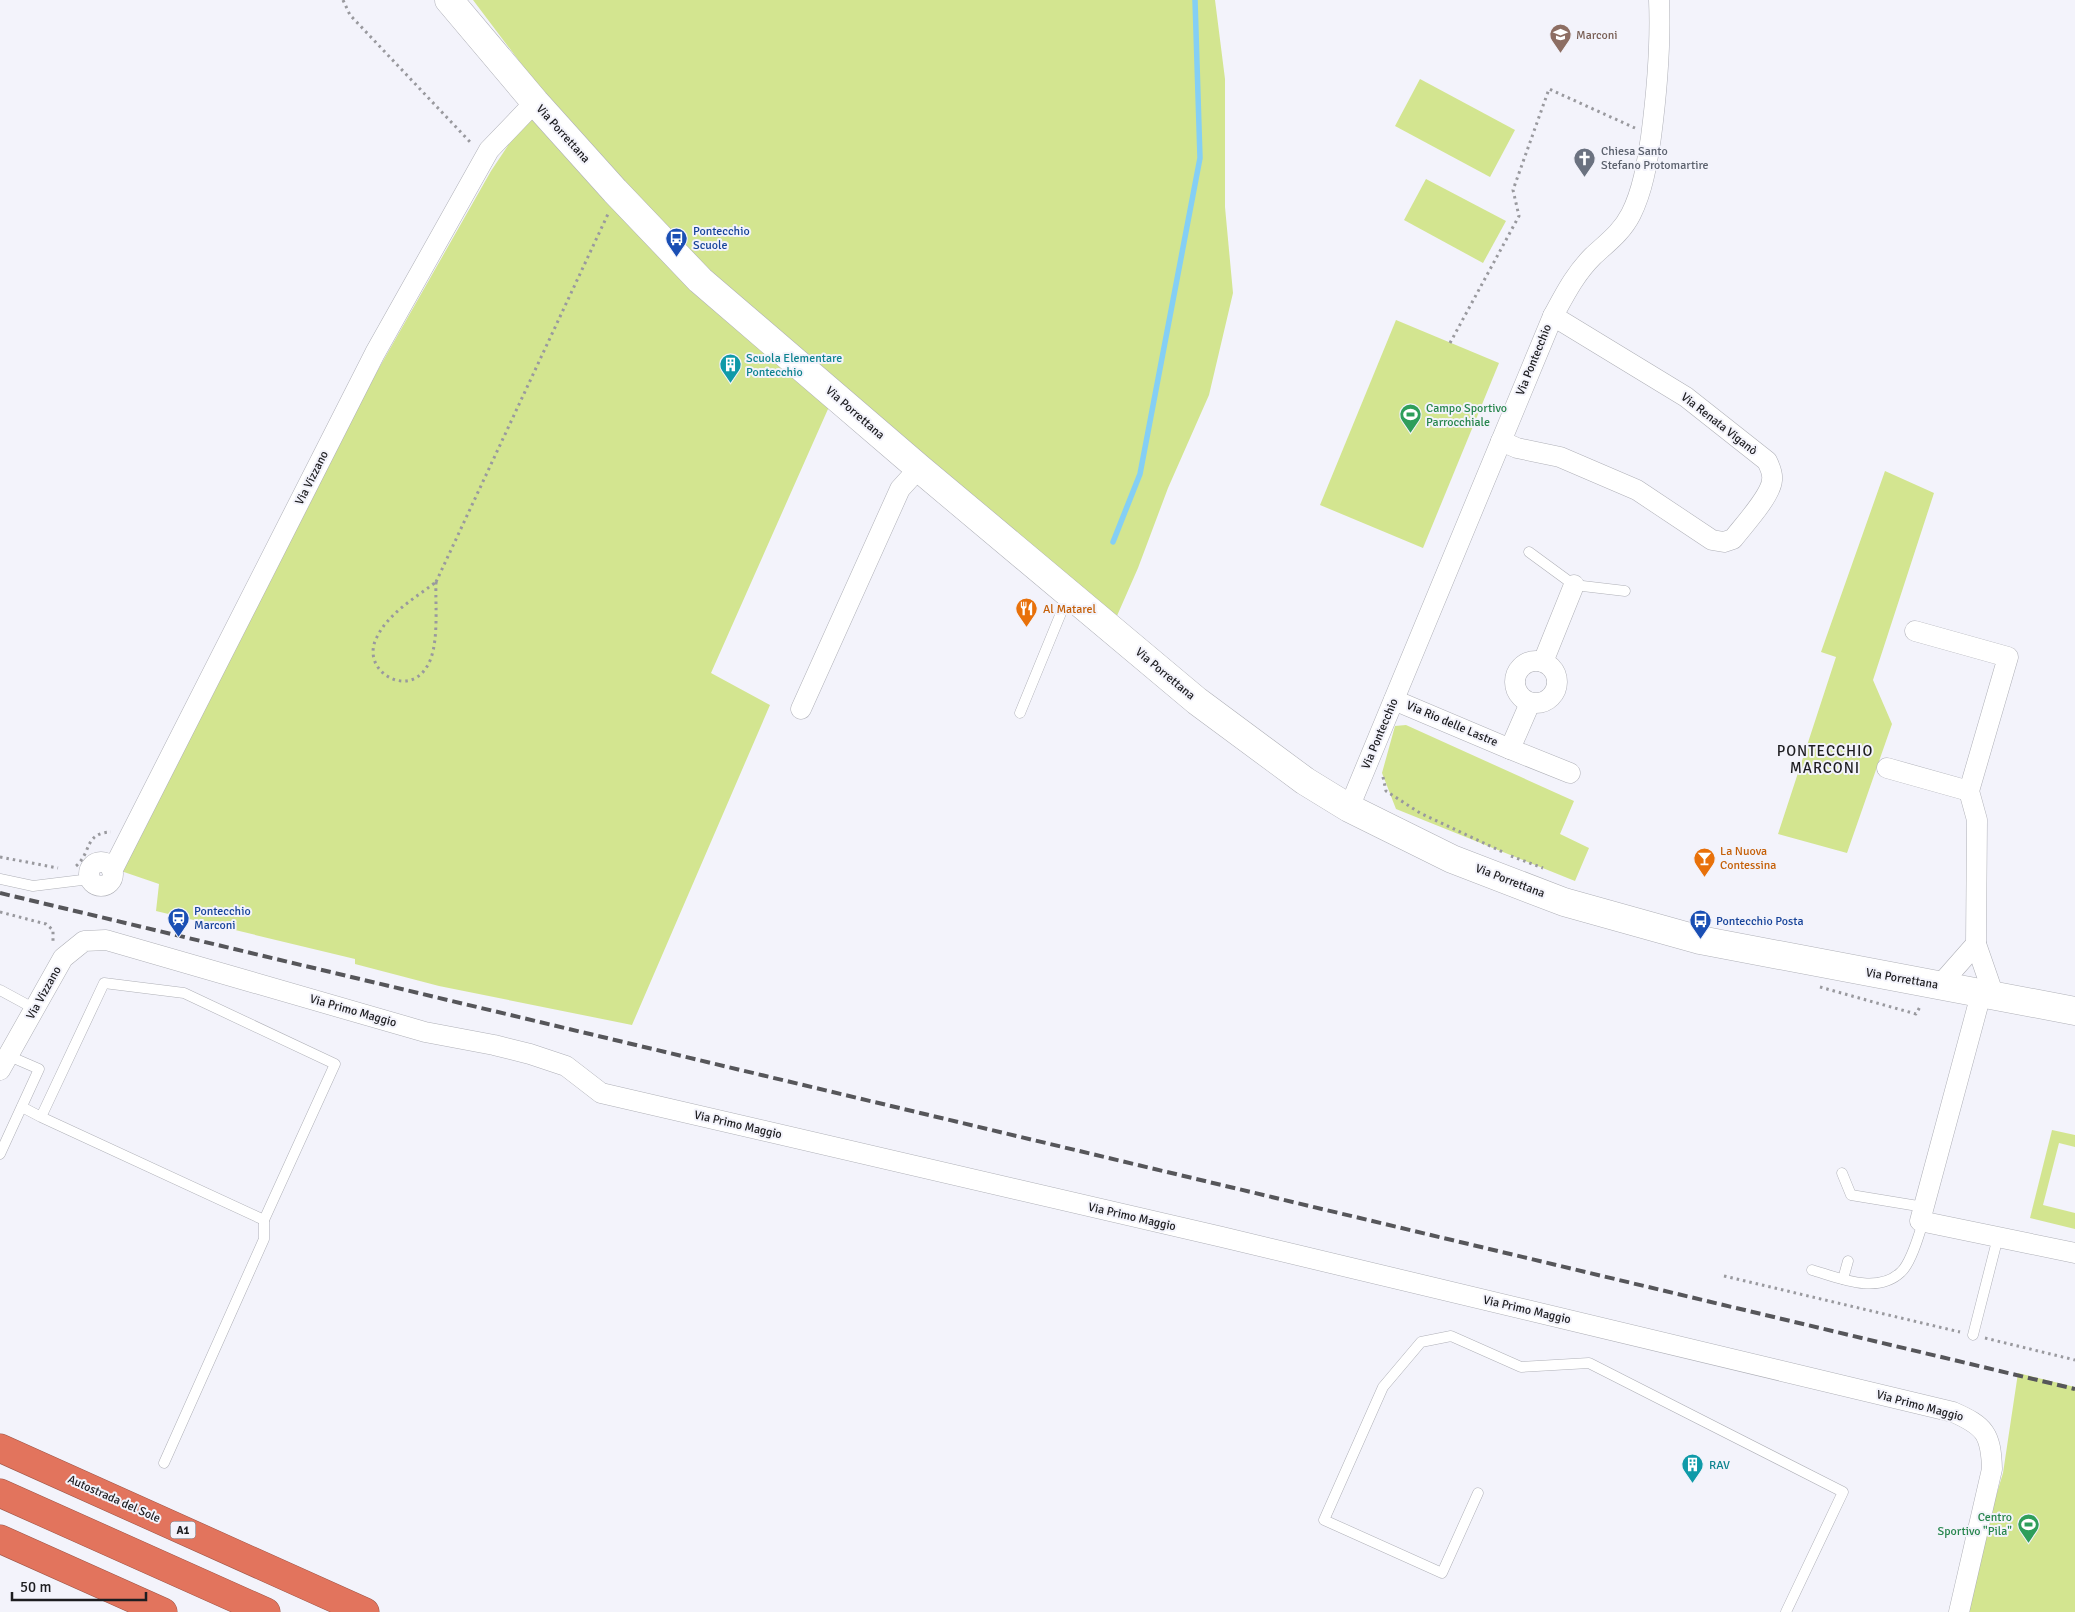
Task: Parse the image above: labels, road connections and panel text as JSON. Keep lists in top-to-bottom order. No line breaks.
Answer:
{"streets":{"highway":["Autostrada del Sole","A1"],"main road":["Via Porrettana"],"street":["Via Pontecchio","Via Renata Viganò","Via Vizzano","Via Rio delle Lastre","Via Primo Maggio"]},"crossings":[["Via Porrettana","Via Pontecchio"],["Via Porrettana","Via Vizzano"],["Via Pontecchio","Via Renata Viganò"],["Via Pontecchio","Via Rio delle Lastre"],["Via Vizzano","Via Primo Maggio"]],"districts":["PONTECCHIO MARCONI"],"places":{"school or university":["Marconi"],"church":["Chiesa Santo Stefano Protomartire"],"bus stop":["Pontecchio Scuole","Pontecchio Posta"],"building":["Scuola Elementare Pontecchio","RAV"],"sports":["Campo Sportivo Parrocchiale","Centro Sportivo \"Pila\""],"restaurant":["Al Matarel"],"bar":["La Nuova Contessina"],"station":["Pontecchio Marconi"]},"scale_bar":"50 m"}
